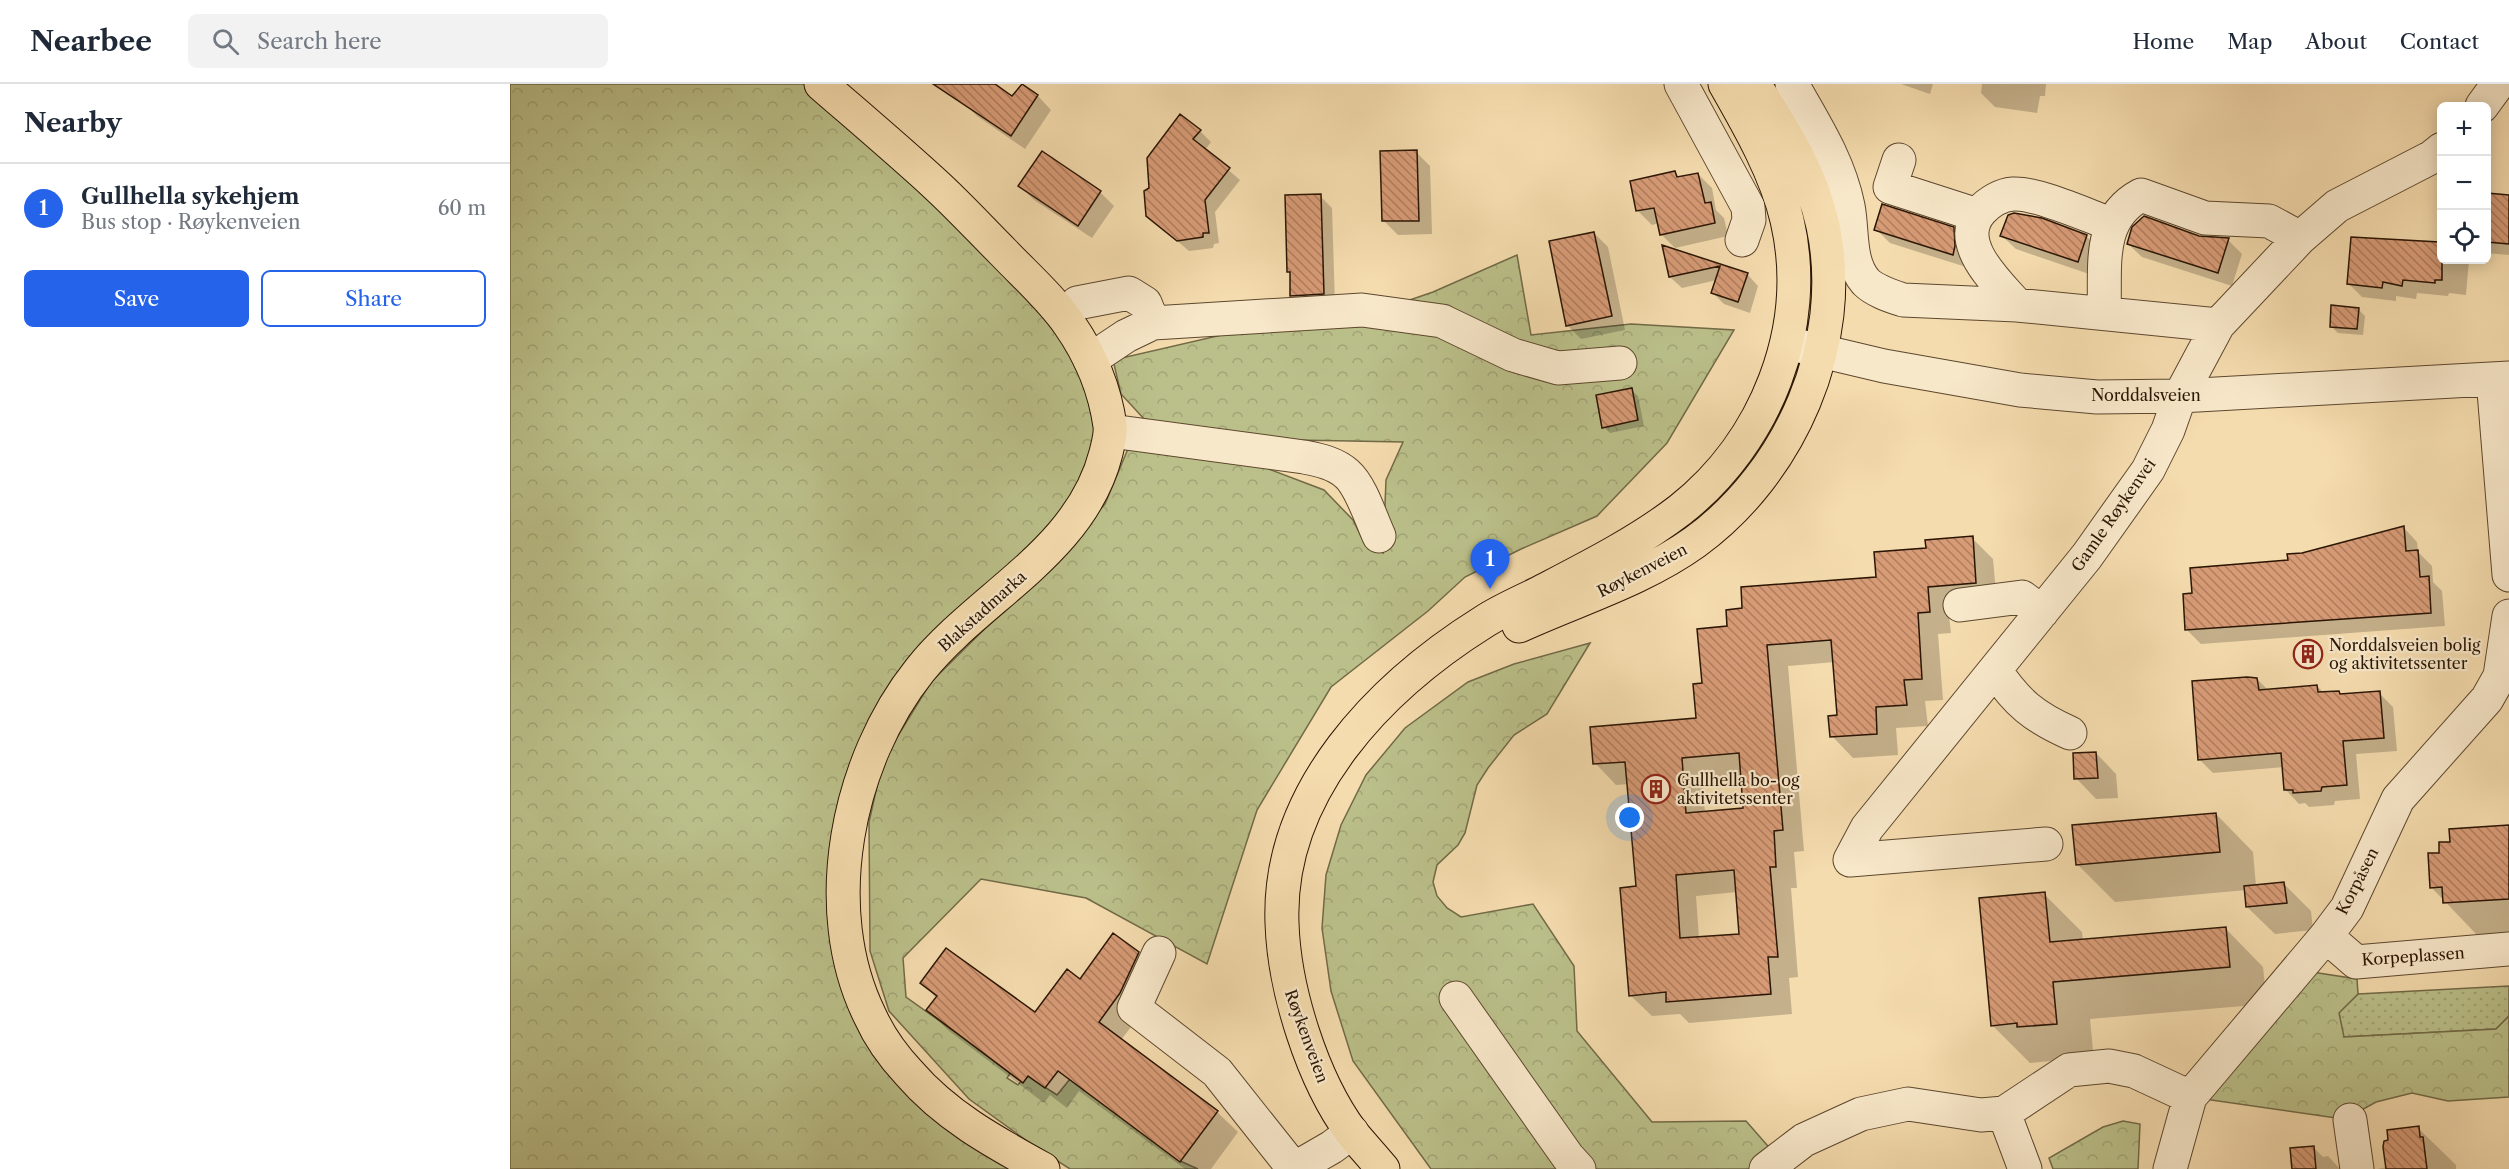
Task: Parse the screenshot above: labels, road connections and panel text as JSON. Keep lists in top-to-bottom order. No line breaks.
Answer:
{"streets":{"main road":["Røykenveien","Blakstadmarka"],"street":["Norddalsveien","Gamle Røykenvei","Korpåsen","Korpeplassen"]},"crossings":[["Norddalsveien","Gamle Røykenvei"],["Norddalsveien","Røykenveien"],["Korpåsen","Korpeplassen"]],"places":{"building":["Norddalsveien bolig og aktivitetssenter","Gullhella bo- og aktivitetssenter"]},"page":{"header":"Nearbee","search":"Search here","nav":["Home","Map","About","Contact"],"heading":"Nearby","map_buttons":["+","−"],"list":[{"mark":"1","name":"Gullhella sykehjem","note":"Bus stop · Røykenveien","value":"60 m"}],"buttons":["Save","Share"],"pins":"1"}}
